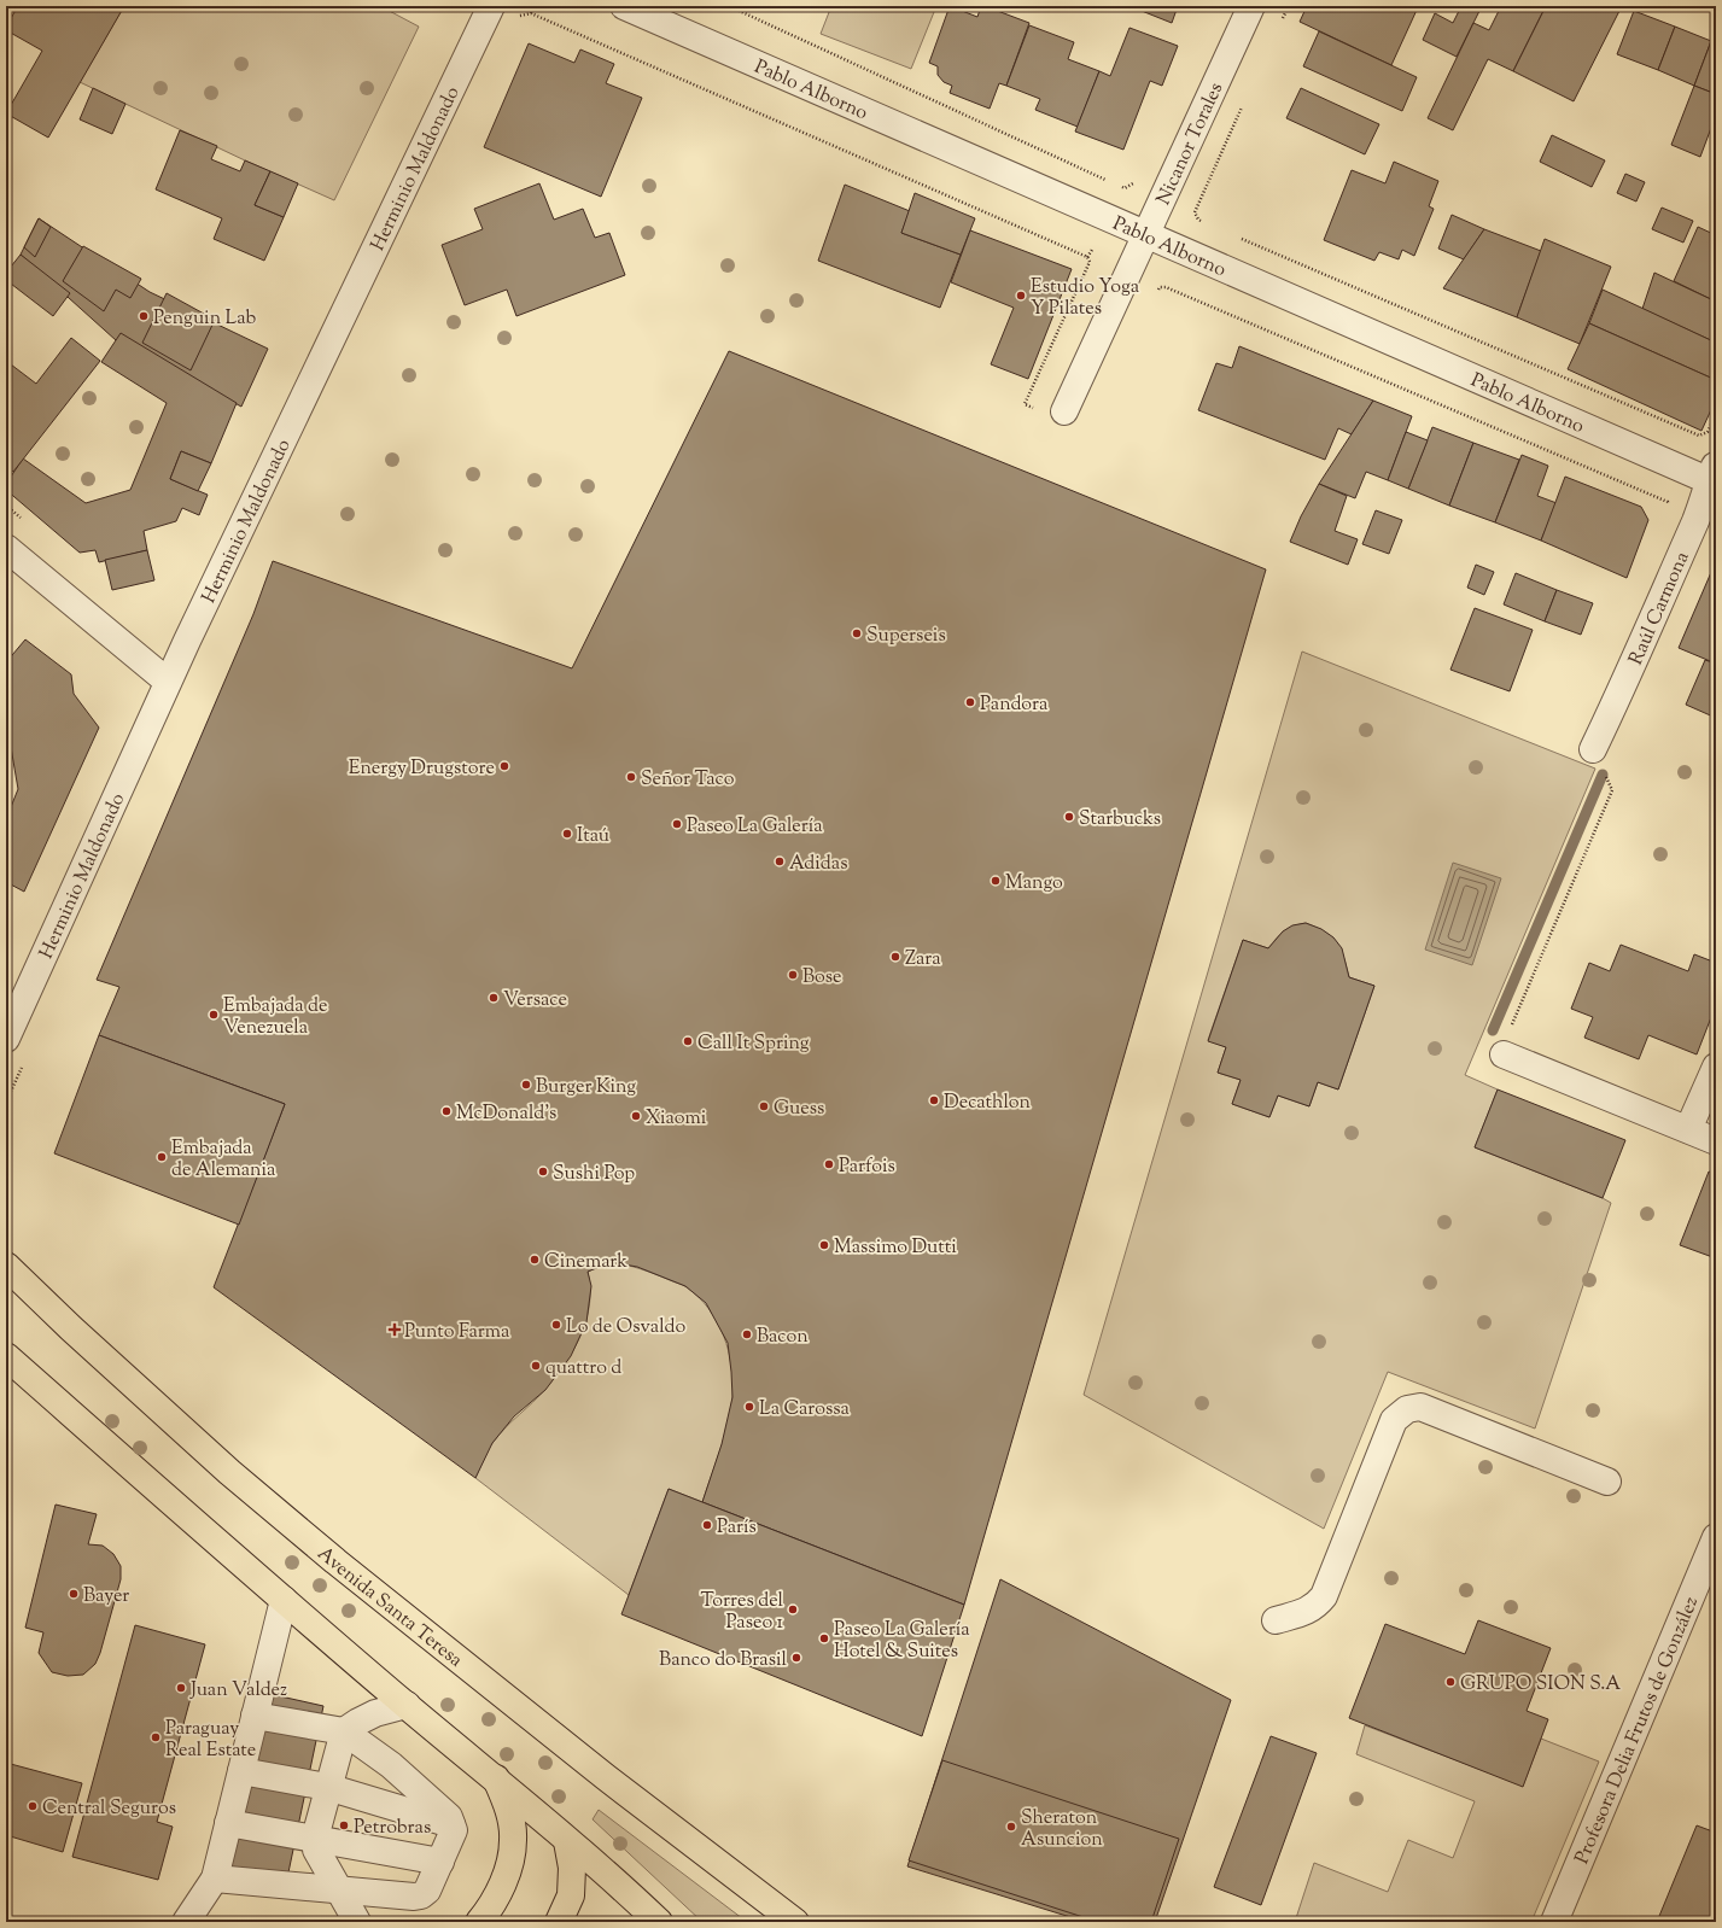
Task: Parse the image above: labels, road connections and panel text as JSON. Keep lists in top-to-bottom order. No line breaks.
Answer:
{"streets":{"main road":["Avenida Santa Teresa"],"street":["Pablo Alborno","Nicanor Torales","Herminio Maldonado","Raúl Carmona","Profesora Delia Frutos de González"]},"crossings":[["Pablo Alborno","Nicanor Torales"],["Pablo Alborno","Raúl Carmona"]],"places":{"other":["Estudio Yoga Y Pilates","Penguin Lab","Superseis","Pandora","Energy Drugstore","Señor Taco","Starbucks","Paseo La Galería","Itaú","Adidas","Mango","Zara","Bose","Versace","Embajada de Venezuela","Call It Spring","Burger King","Decathlon","Guess","McDonald's","Xiaomi","Embajada de Alemania","Parfois","Sushi Pop","Massimo Dutti","Cinemark","Lo de Osvaldo","Bacon","quattro d","La Carossa","París","Bayer","Torres del Paseo 1","Paseo La Galería Hotel & Suites","Banco do Brasil","GRUPO SION S.A","Juan Valdez","Paraguay Real Estate","Central Seguros","Petrobras","Sheraton Asuncion"],"health":["Punto Farma"]}}
